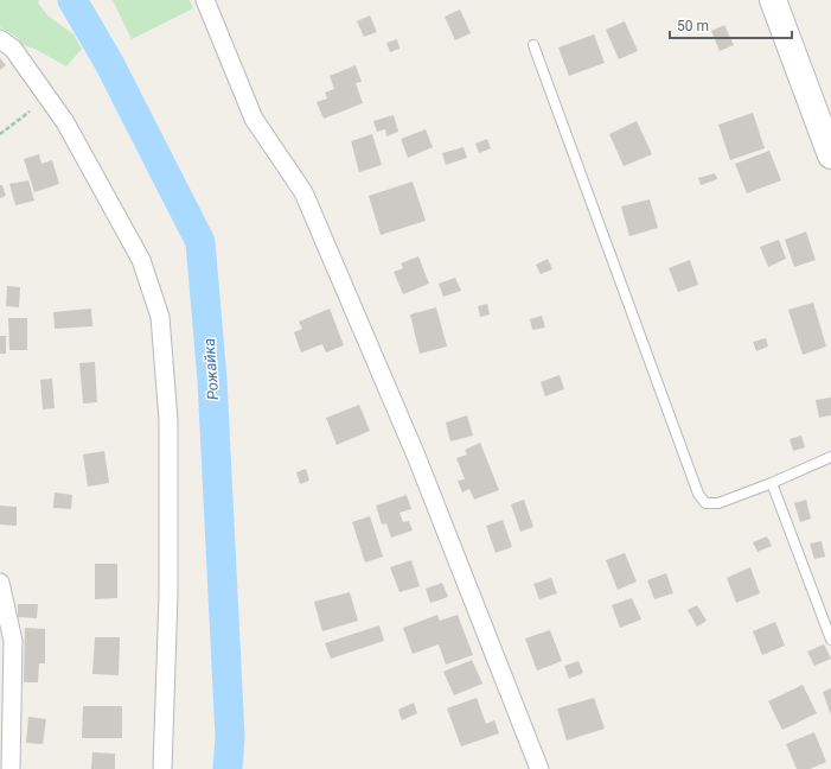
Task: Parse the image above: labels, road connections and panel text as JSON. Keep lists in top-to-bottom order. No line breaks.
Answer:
{"water":["Рожайка"],"scale_bar":"50 m"}
